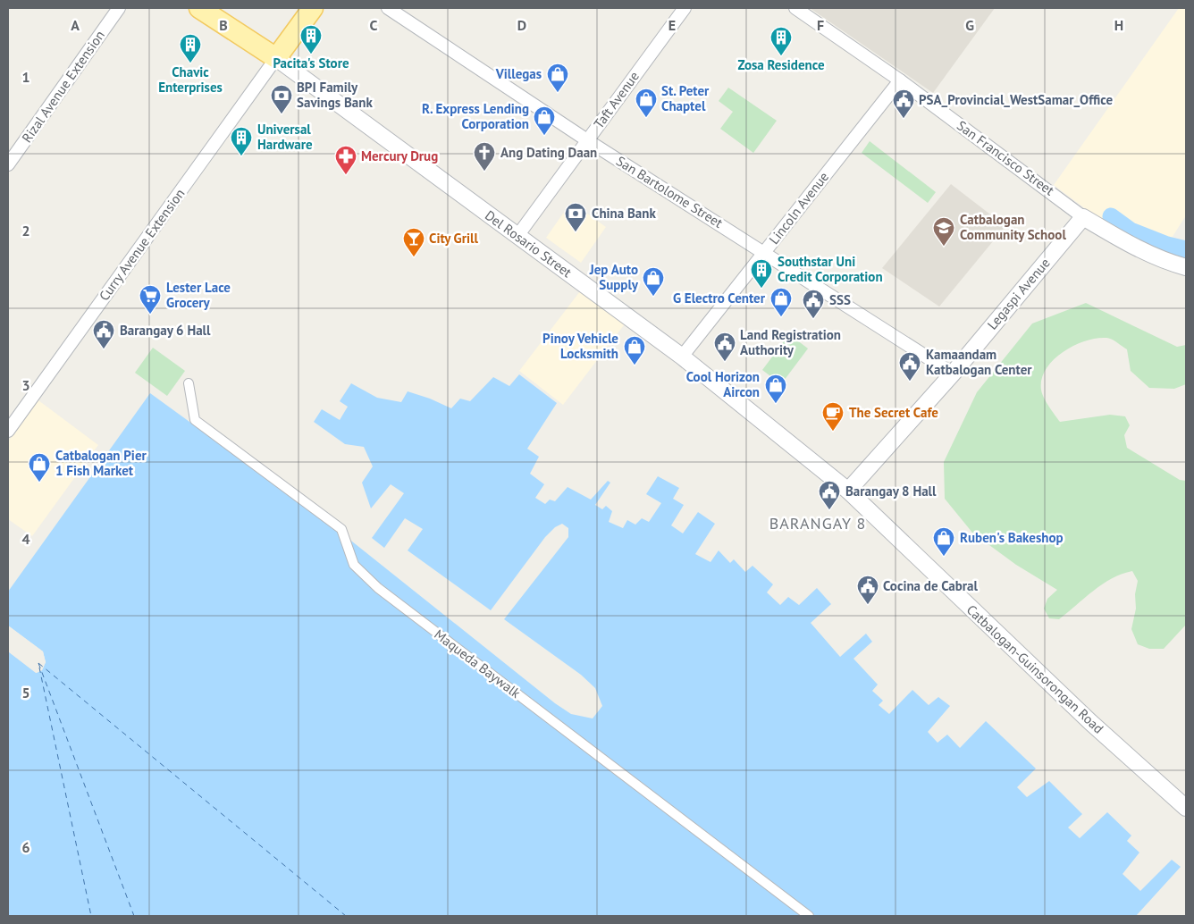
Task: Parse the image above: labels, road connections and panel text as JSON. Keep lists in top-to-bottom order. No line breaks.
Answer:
{"streets":{"main road":["Del Rosario Street"],"street":["Rizal Avenue Extension","Taft Avenue","San Francisco Street","San Bartolome Street","Lincoln Avenue","Curry Avenue Extension","Legaspi Avenue","Maqueda Baywalk","Catbalogan-Guinsorongan Road"]},"crossings":[["Taft Avenue","San Bartolome Street"],["Taft Avenue","Del Rosario Street"],["San Francisco Street","Lincoln Avenue"],["San Francisco Street","Legaspi Avenue"],["San Bartolome Street","Lincoln Avenue"],["San Bartolome Street","Legaspi Avenue"],["Lincoln Avenue","Del Rosario Street"],["Del Rosario Street","Curry Avenue Extension"],["Del Rosario Street","Legaspi Avenue"],["Del Rosario Street","Catbalogan-Guinsorongan Road"],["Legaspi Avenue","Catbalogan-Guinsorongan Road"]],"districts":["BARANGAY 8"],"places":{"building":["Pacita's Store","Zosa Residence","Chavic Enterprises","Universal Hardware","Southstar Uni Credit Corporation"],"shop":["Villegas","St. Peter Chaptel","R. Express Lending Corporation","Jep Auto Supply","G Electro Center","Pinoy Vehicle Locksmith","Cool Horizon Aircon","Catbalogan Pier 1 Fish Market","Ruben's Bakeshop"],"bank":["BPI Family Savings Bank","China Bank"],"public building":["PSA_Provincial_WestSamar_Office","SSS","Barangay 6 Hall","Land Registration Authority","Kamaandam Katbalogan Center","Barangay 8 Hall","Cocina de Cabral"],"church":["Ang Dating Daan"],"pharmacy":["Mercury Drug"],"school or university":["Catbalogan Community School"],"bar":["City Grill"],"supermarket":["Lester Lace Grocery"],"cafe":["The Secret Cafe"]},"grid":{"columns":["A","B","C","D","E","F","G","H"],"rows":["1","2","3","4","5","6"]}}
